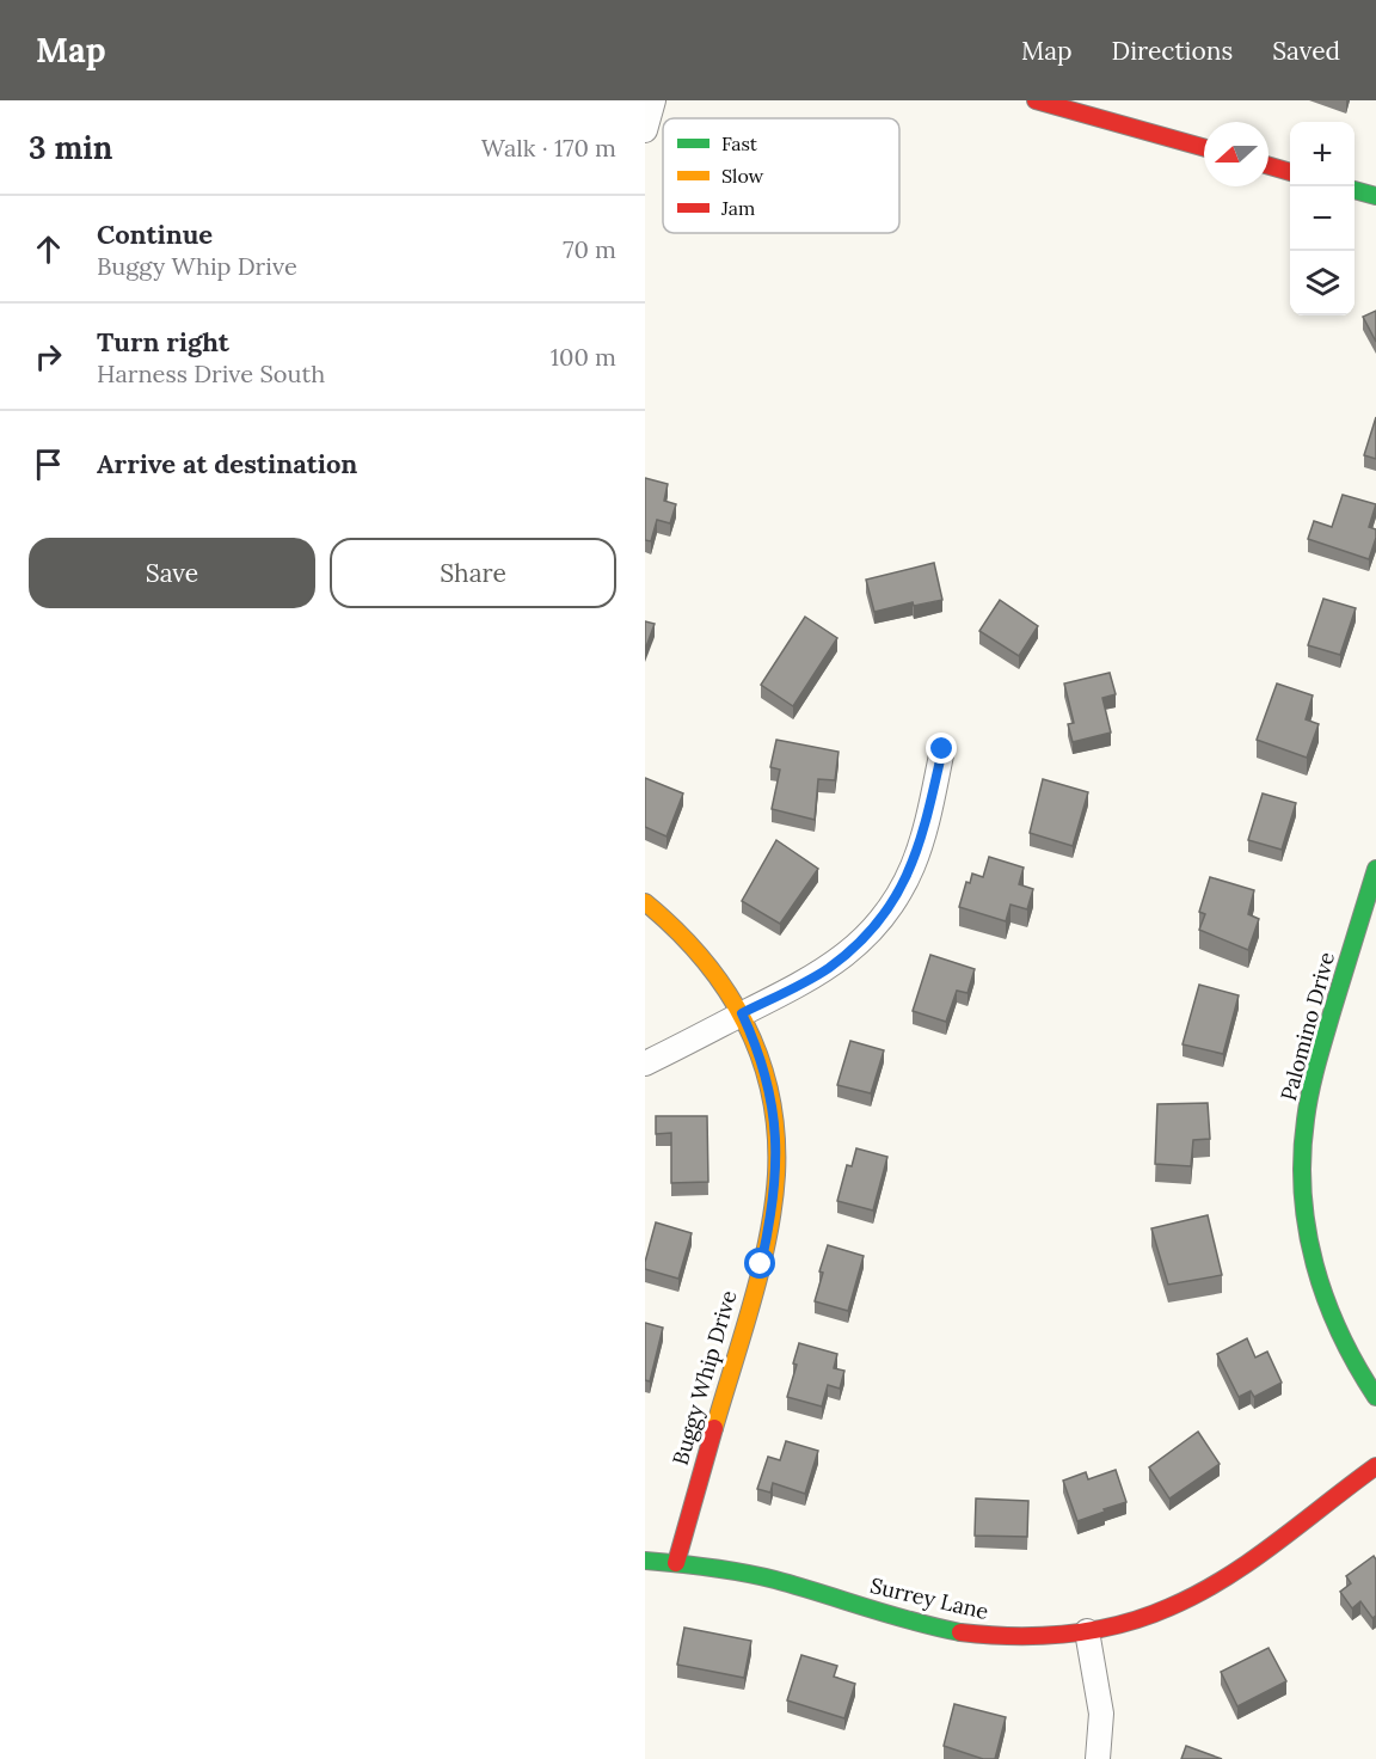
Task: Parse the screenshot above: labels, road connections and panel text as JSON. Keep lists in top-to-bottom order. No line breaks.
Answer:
{"streets":{"street":["Palomino Drive","Buggy Whip Drive","Surrey Lane"]},"crossings":[["Buggy Whip Drive","Surrey Lane"]],"legend":["Fast","Slow","Jam"],"north":"left","page":{"header":"Map","nav":["Map","Directions","Saved"],"heading":["3 min","Walk · 170 m"],"map_buttons":["+","−"],"list":[["Continue","Buggy Whip Drive","70 m"],["Turn right","Harness Drive South","100 m"],"Arrive at destination"],"buttons":["Save","Share"]}}
